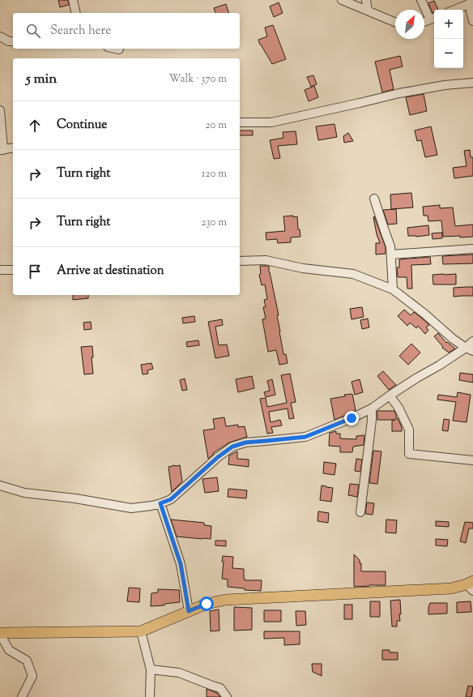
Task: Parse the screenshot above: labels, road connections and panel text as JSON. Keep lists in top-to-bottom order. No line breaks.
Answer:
{"north":"top right","page":{"map_buttons":["+","−"],"search":"Search here","heading":["5 min","Walk · 370 m"],"list":[["Continue","20 m"],["Turn right","120 m"],["Turn right","230 m"],"Arrive at destination"]}}
